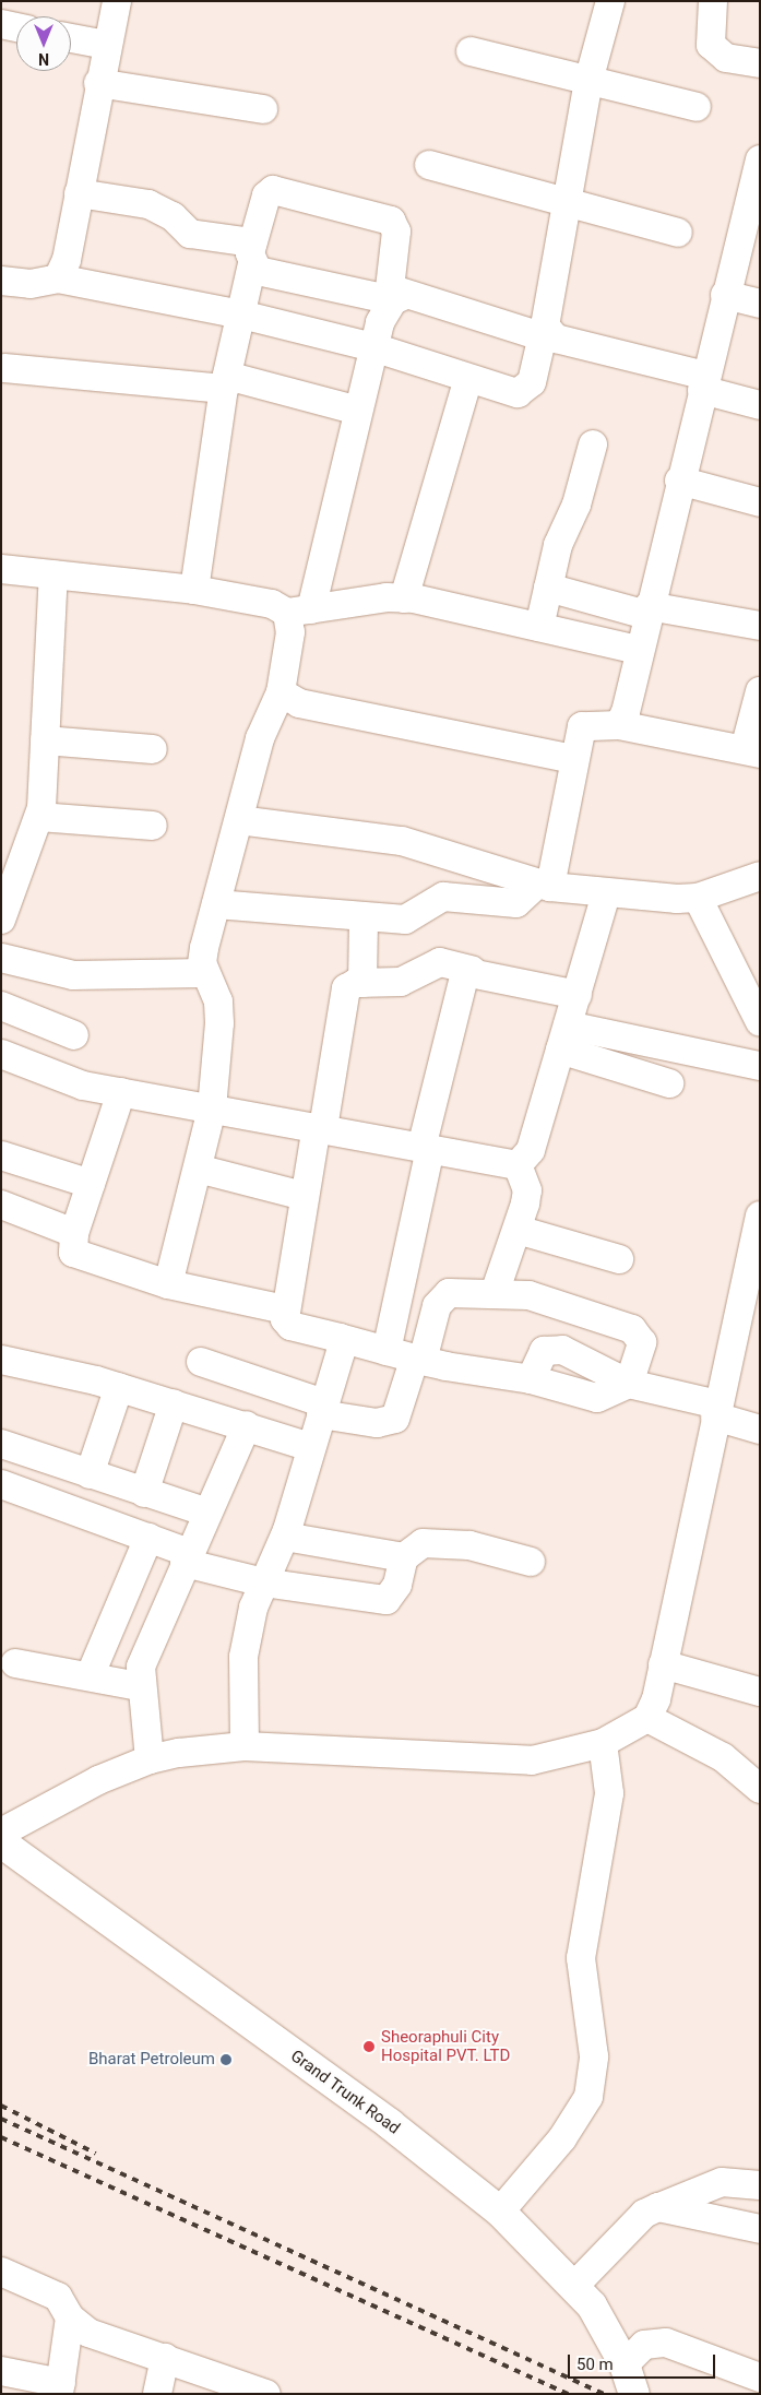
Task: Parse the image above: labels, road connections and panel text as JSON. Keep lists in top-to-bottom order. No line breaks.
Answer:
{"streets":{"main road":["Grand Trunk Road"]},"places":["Sheoraphuli City Hospital PVT. LTD","Bharat Petroleum"],"scale_bar":"50 m","north":"bottom"}
